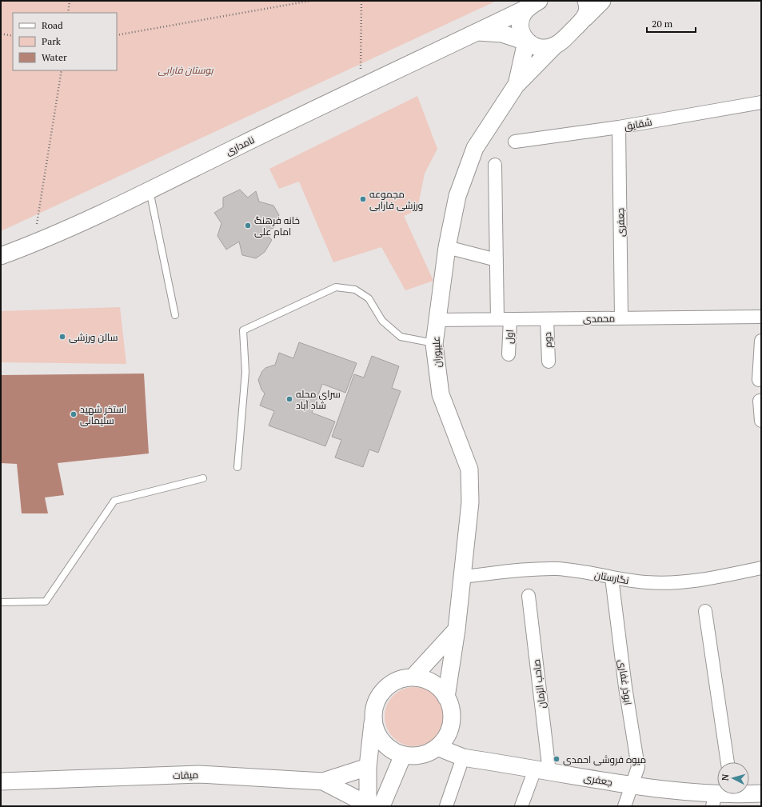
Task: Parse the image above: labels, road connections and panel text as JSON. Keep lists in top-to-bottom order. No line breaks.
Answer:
{"streets":{"street":["شقایق","نامداری","جعفری","محمدی","اول","دوم","علیپوران","نگارستان","ابوذر غفاری","صاحب الزمان","میقات"]},"crossings":[["شقایق","جعفری"],["جعفری","محمدی"],["جعفری","علیپوران"],["جعفری","ابوذر غفاری"],["جعفری","صاحب الزمان"],["محمدی","اول"],["محمدی","دوم"],["محمدی","علیپوران"],["علیپوران","نگارستان"],["نگارستان","ابوذر غفاری"]],"parks":["بوستان فارابی"],"places":["مجموعه ورزشی فارابی","خانه فرهنگ امام علی","سالن ورزشی","سرای محله شاد آباد","استخر شهید سلیمانی","میوه فروشی احمدی"],"legend":["Road","Park","Water"],"scale_bar":"20 m","north":"left"}
